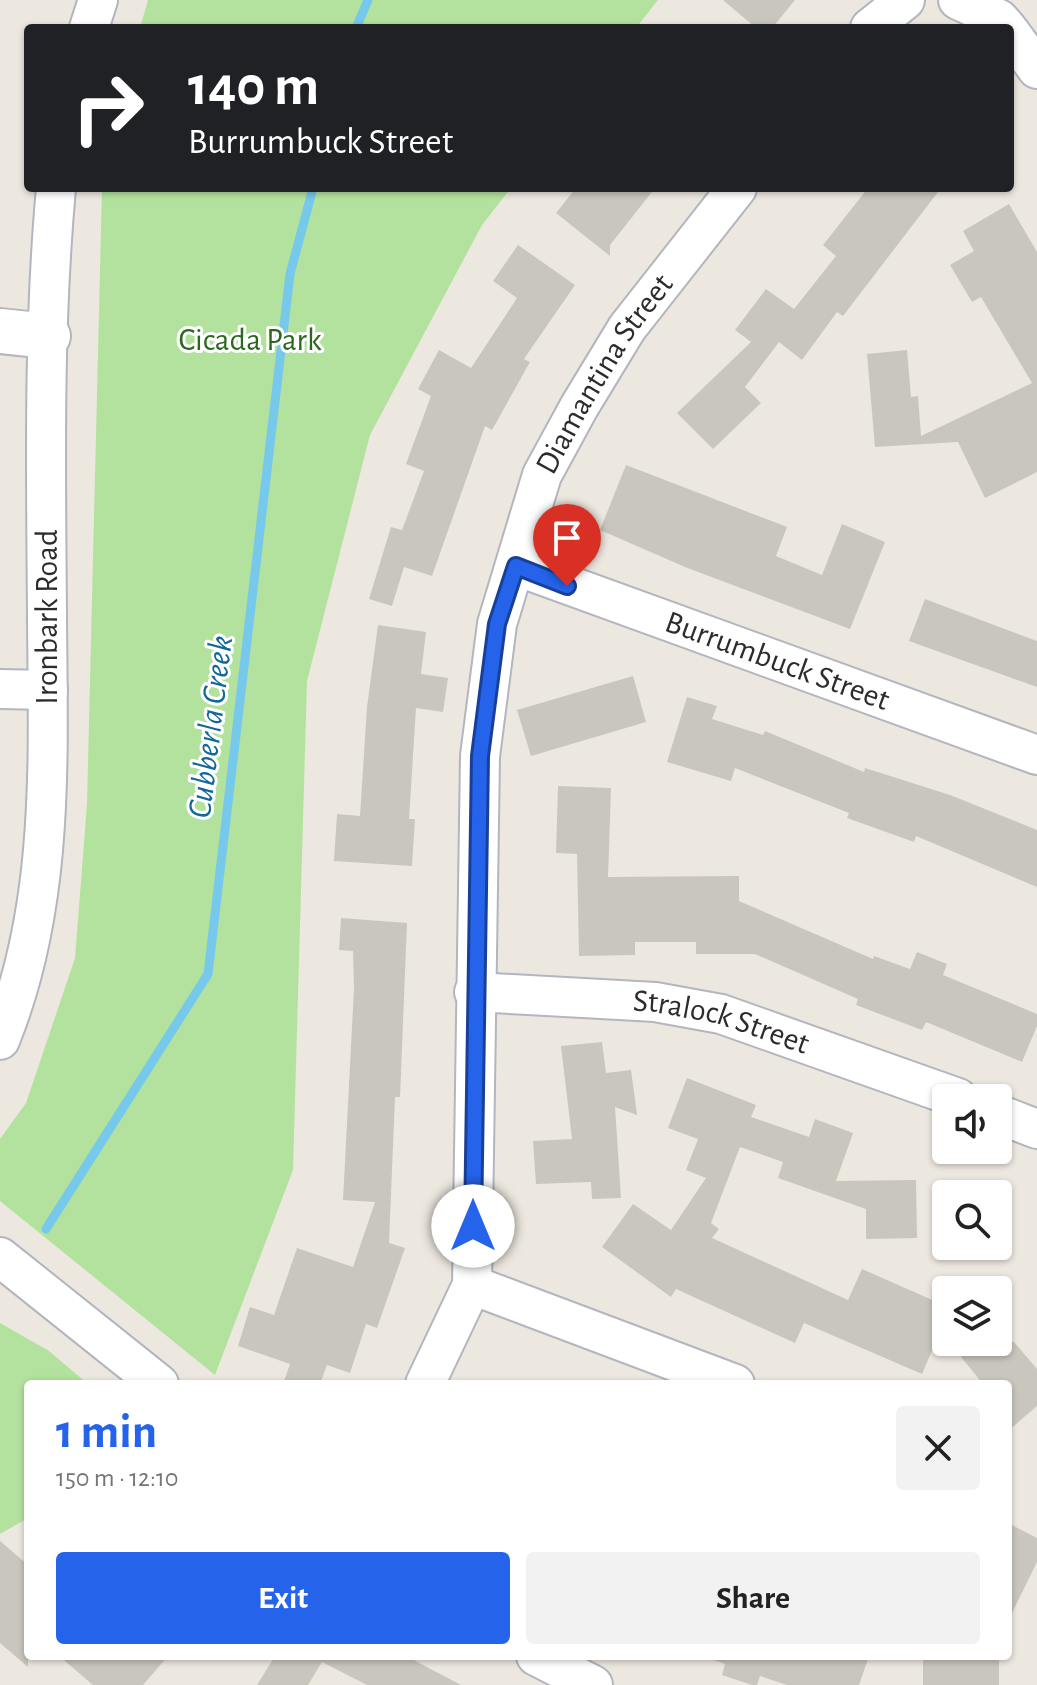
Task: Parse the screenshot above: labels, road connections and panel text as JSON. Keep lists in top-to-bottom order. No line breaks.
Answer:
{"streets":{"street":["Diamantina Street","Ironbark Road","Burrumbuck Street","Stralock Street"]},"crossings":[["Diamantina Street","Burrumbuck Street"],["Diamantina Street","Stralock Street"]],"water":["Cubberla Creek"],"parks":["Cicada Park"],"page":{"turn":["140 m","Burrumbuck Street"],"heading":["1 min","150 m · 12:10"],"buttons":["Exit","Share"]}}
